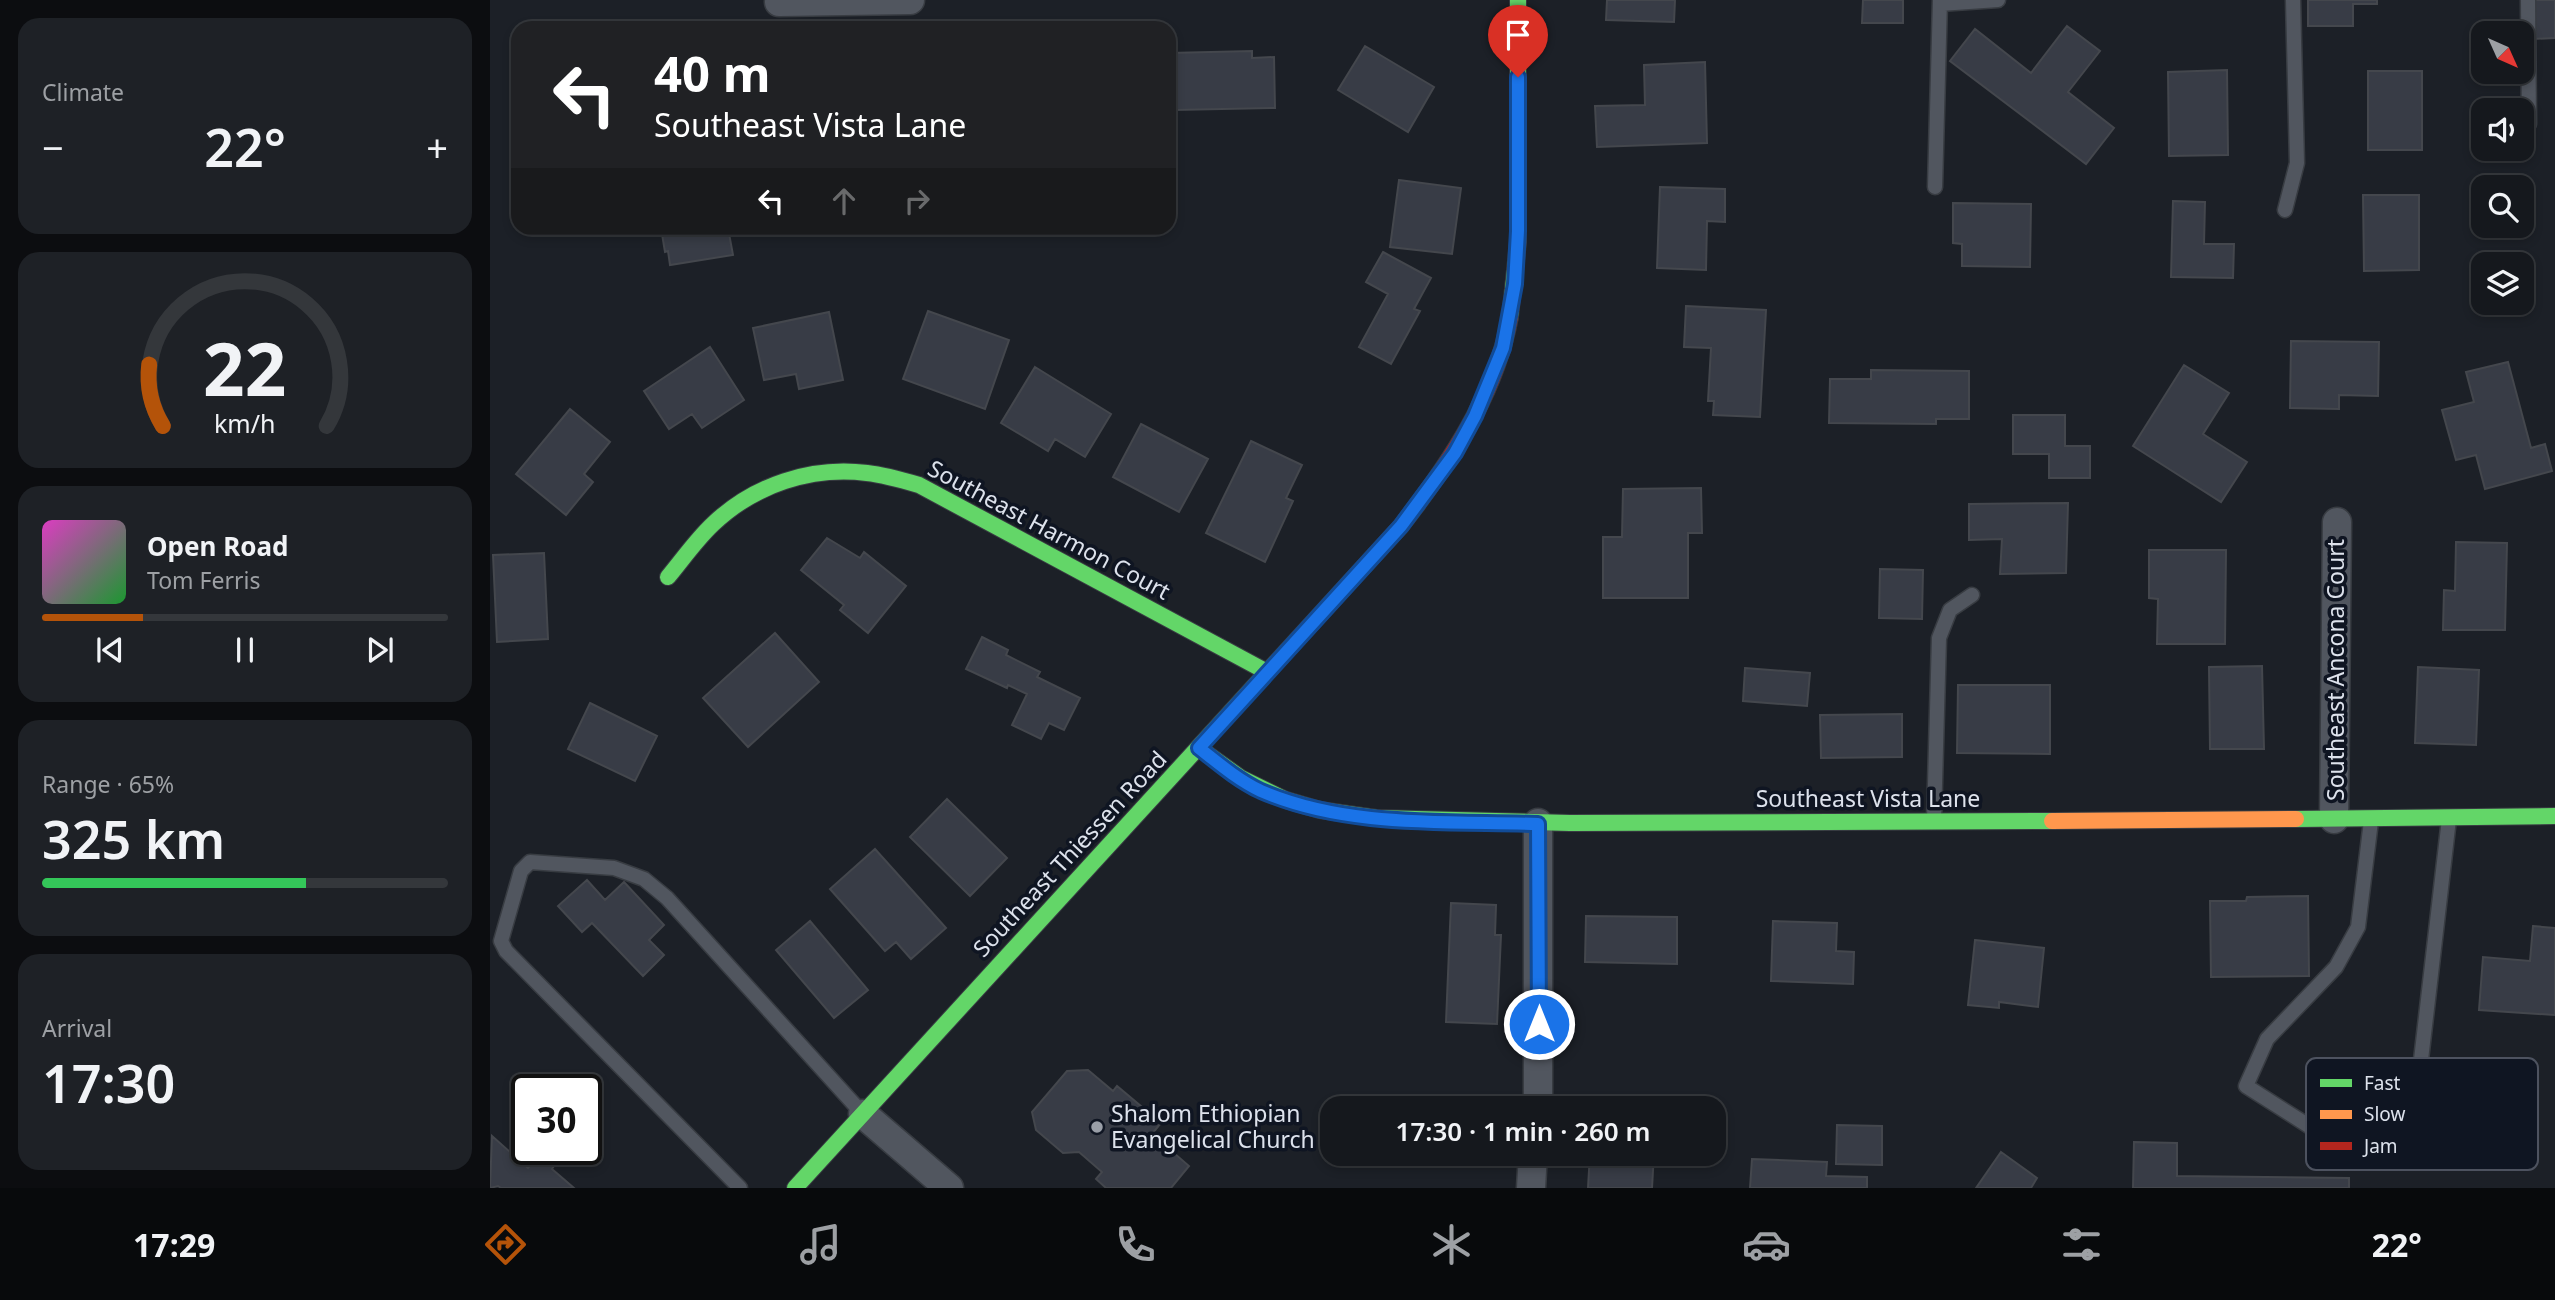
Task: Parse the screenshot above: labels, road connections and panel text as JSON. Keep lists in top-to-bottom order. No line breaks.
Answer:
{"streets":{"street":["Southeast Harmon Court","Southeast Ancona Court","Southeast Vista Lane","Southeast Thiessen Road"]},"crossings":[["Southeast Harmon Court","Southeast Thiessen Road"],["Southeast Ancona Court","Southeast Vista Lane"],["Southeast Vista Lane","Southeast Thiessen Road"]],"places":["Shalom Ethiopian Evangelical Church"],"legend":["Fast","Slow","Jam"],"north":"bottom right","page":{"tile":["Climate",["Range · 65%","325 km"],["Arrival","17:30"]],"turn":["40 m","Southeast Vista Lane"],"heat":["−","22°","+"],"song":["Open Road","Tom Ferris"],"limit":"30","trip":"17:30 · 1 min · 260 m","tabs":["17:29","22°"],"gauge":["22","km/h"]}}
